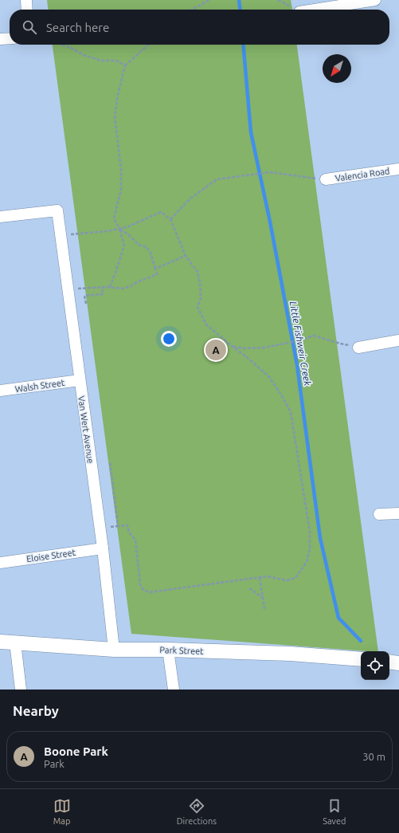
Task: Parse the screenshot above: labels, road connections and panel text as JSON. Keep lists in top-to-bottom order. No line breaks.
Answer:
{"streets":{"street":["Valencia Road","Walsh Street","Van Wert Avenue","Eloise Street","Park Street"]},"crossings":[["Walsh Street","Van Wert Avenue"],["Van Wert Avenue","Eloise Street"],["Van Wert Avenue","Park Street"]],"water":["Little Fishweir Creek"],"north":"bottom left","page":{"search":"Search here","pins":"A","heading":"Nearby","list":[{"mark":"A","name":"Boone Park","note":"Park","value":"30 m"}],"nav":["Map","Directions","Saved"]}}
